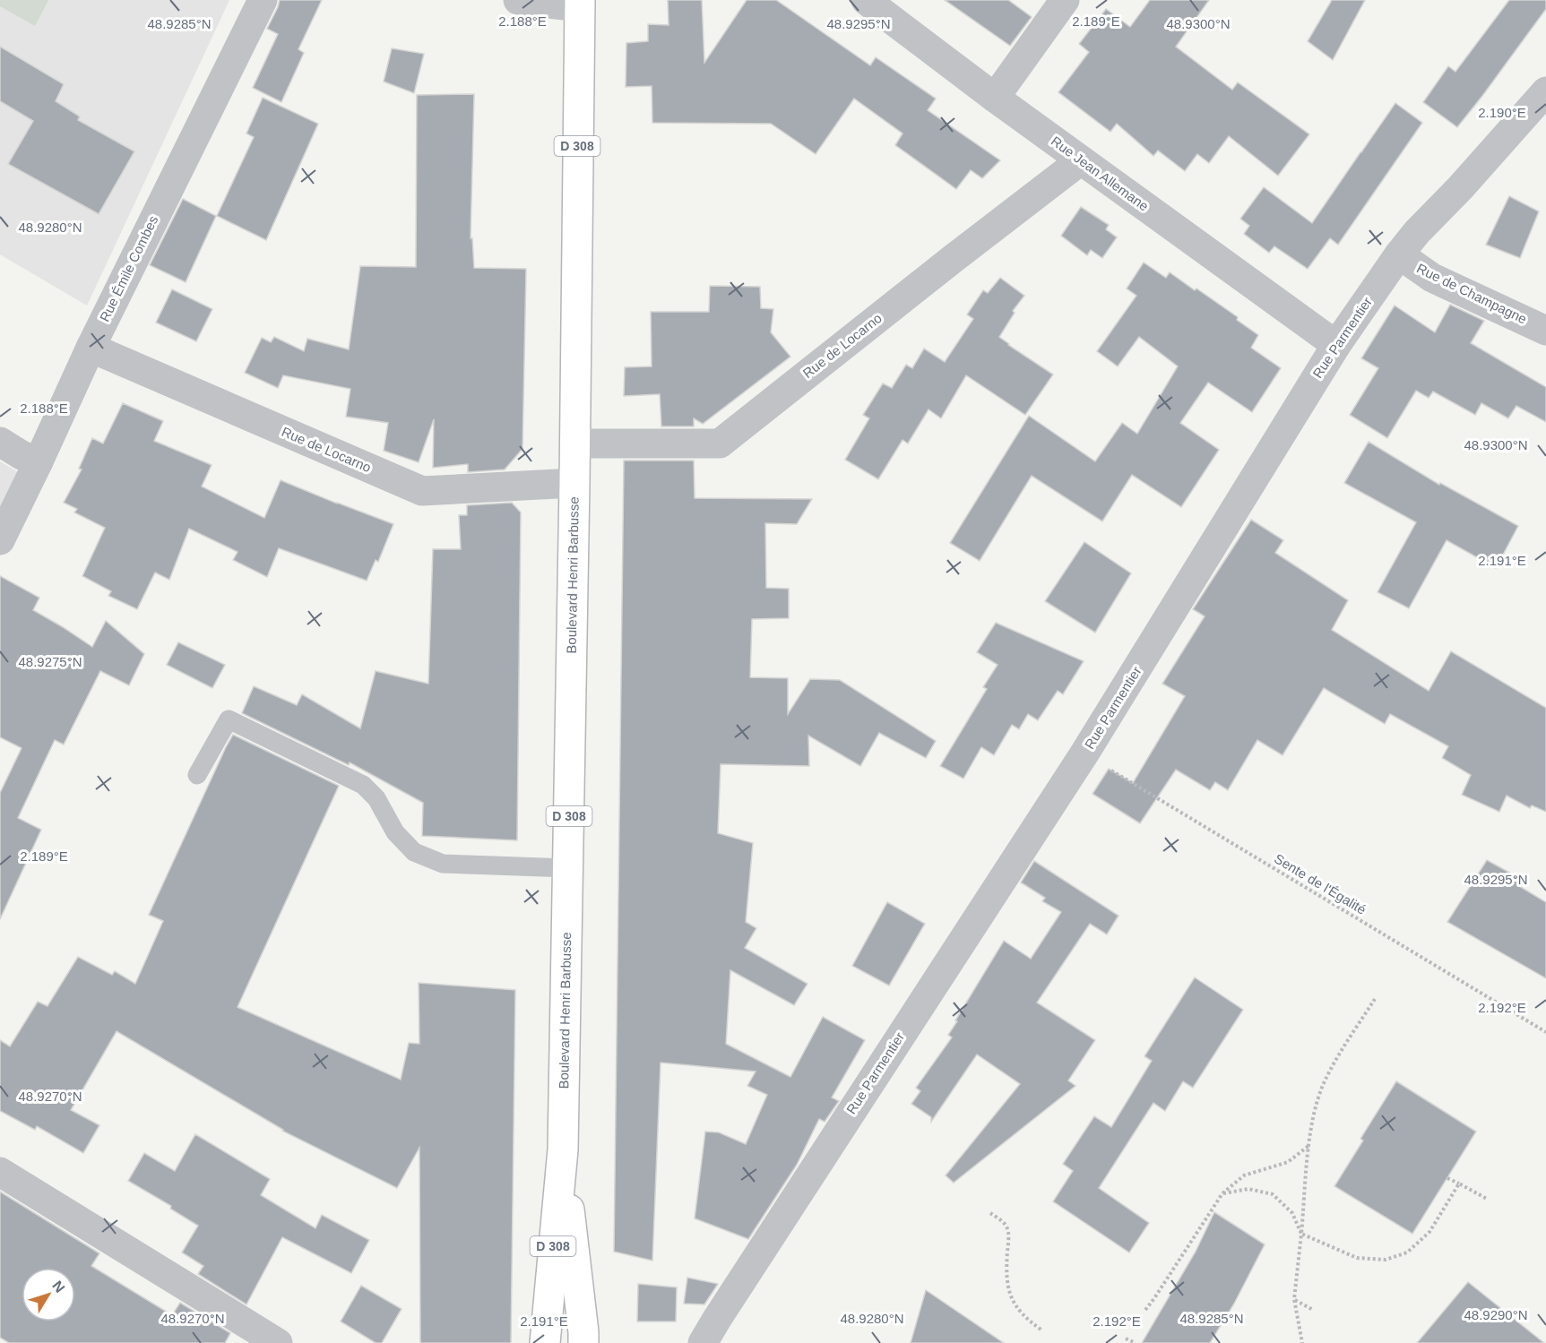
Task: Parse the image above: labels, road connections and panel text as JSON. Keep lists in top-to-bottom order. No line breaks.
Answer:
{"streets":{"main road":["D 308","Boulevard Henri Barbusse"],"street":["Rue Jean Allemane","Rue Émile Combes","Rue de Champagne","Rue Parmentier","Rue de Locarno"],"path":["Sente de l'Égalité"]},"crossings":[["Rue Jean Allemane","Rue Parmentier"],["Rue Jean Allemane","Rue de Locarno"],["Rue Émile Combes","Rue de Locarno"],["Rue de Champagne","Rue Parmentier"],["Rue Parmentier","Sente de l'Égalité"],["Rue de Locarno","Boulevard Henri Barbusse"]],"north":"top right","coordinates":["2.188°E","2.189°E","48.9285°N","48.9295°N","48.9300°N","2.190°E","48.9280°N","2.191°E","48.9275°N","2.192°E","48.9270°N","48.9290°N"]}
